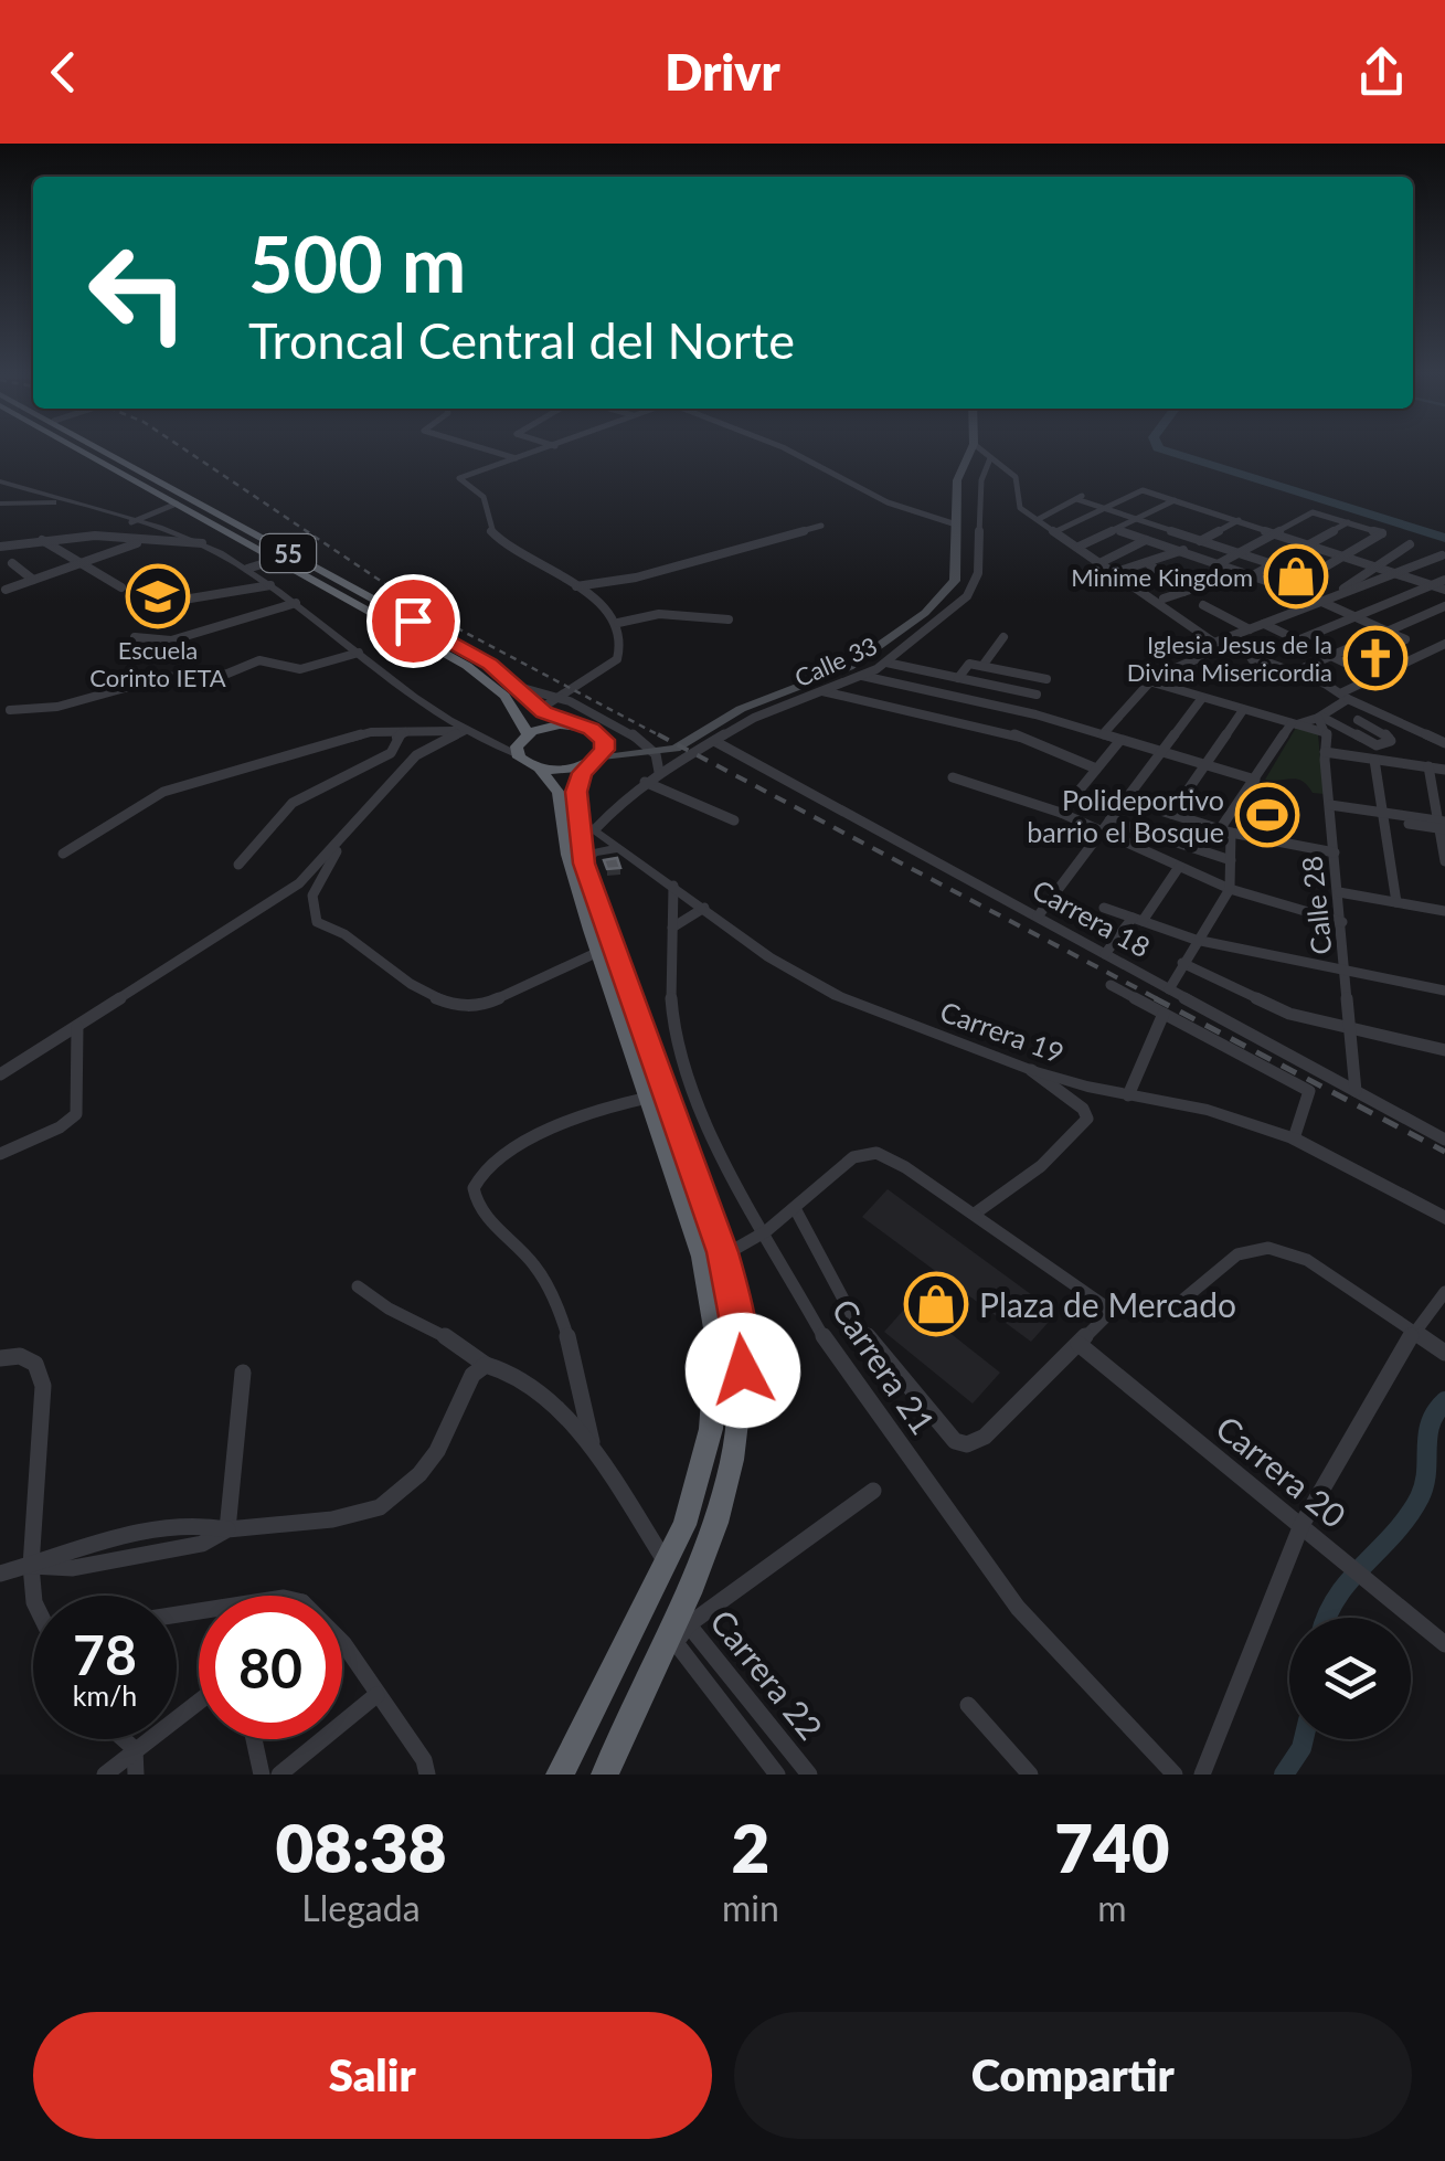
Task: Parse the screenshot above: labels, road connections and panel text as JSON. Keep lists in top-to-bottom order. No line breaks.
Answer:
{"streets":{"highway":["55"],"street":["Calle 33","Calle 28","Carrera 18","Carrera 19","Carrera 21","Carrera 20","Carrera 22"]},"crossings":[["Calle 33","Carrera 18"],["Calle 33","Carrera 19"],["Calle 28","Carrera 18"],["Carrera 19","Carrera 21"]],"places":{"shop":["Minime Kingdom","Plaza de Mercado"],"school or university":["Escuela Corinto IETA"],"church":["Iglesia Jesus de la Divina Misericordia"],"sports":["Polideportivo barrio el Bosque"]},"page":{"header":"Drivr","turn":["500 m","Troncal Central del Norte"],"speed":"78 km/h","limit":"80","eta":["08:38","Llegada","2","min","740","m"],"buttons":["Salir","Compartir"]}}
